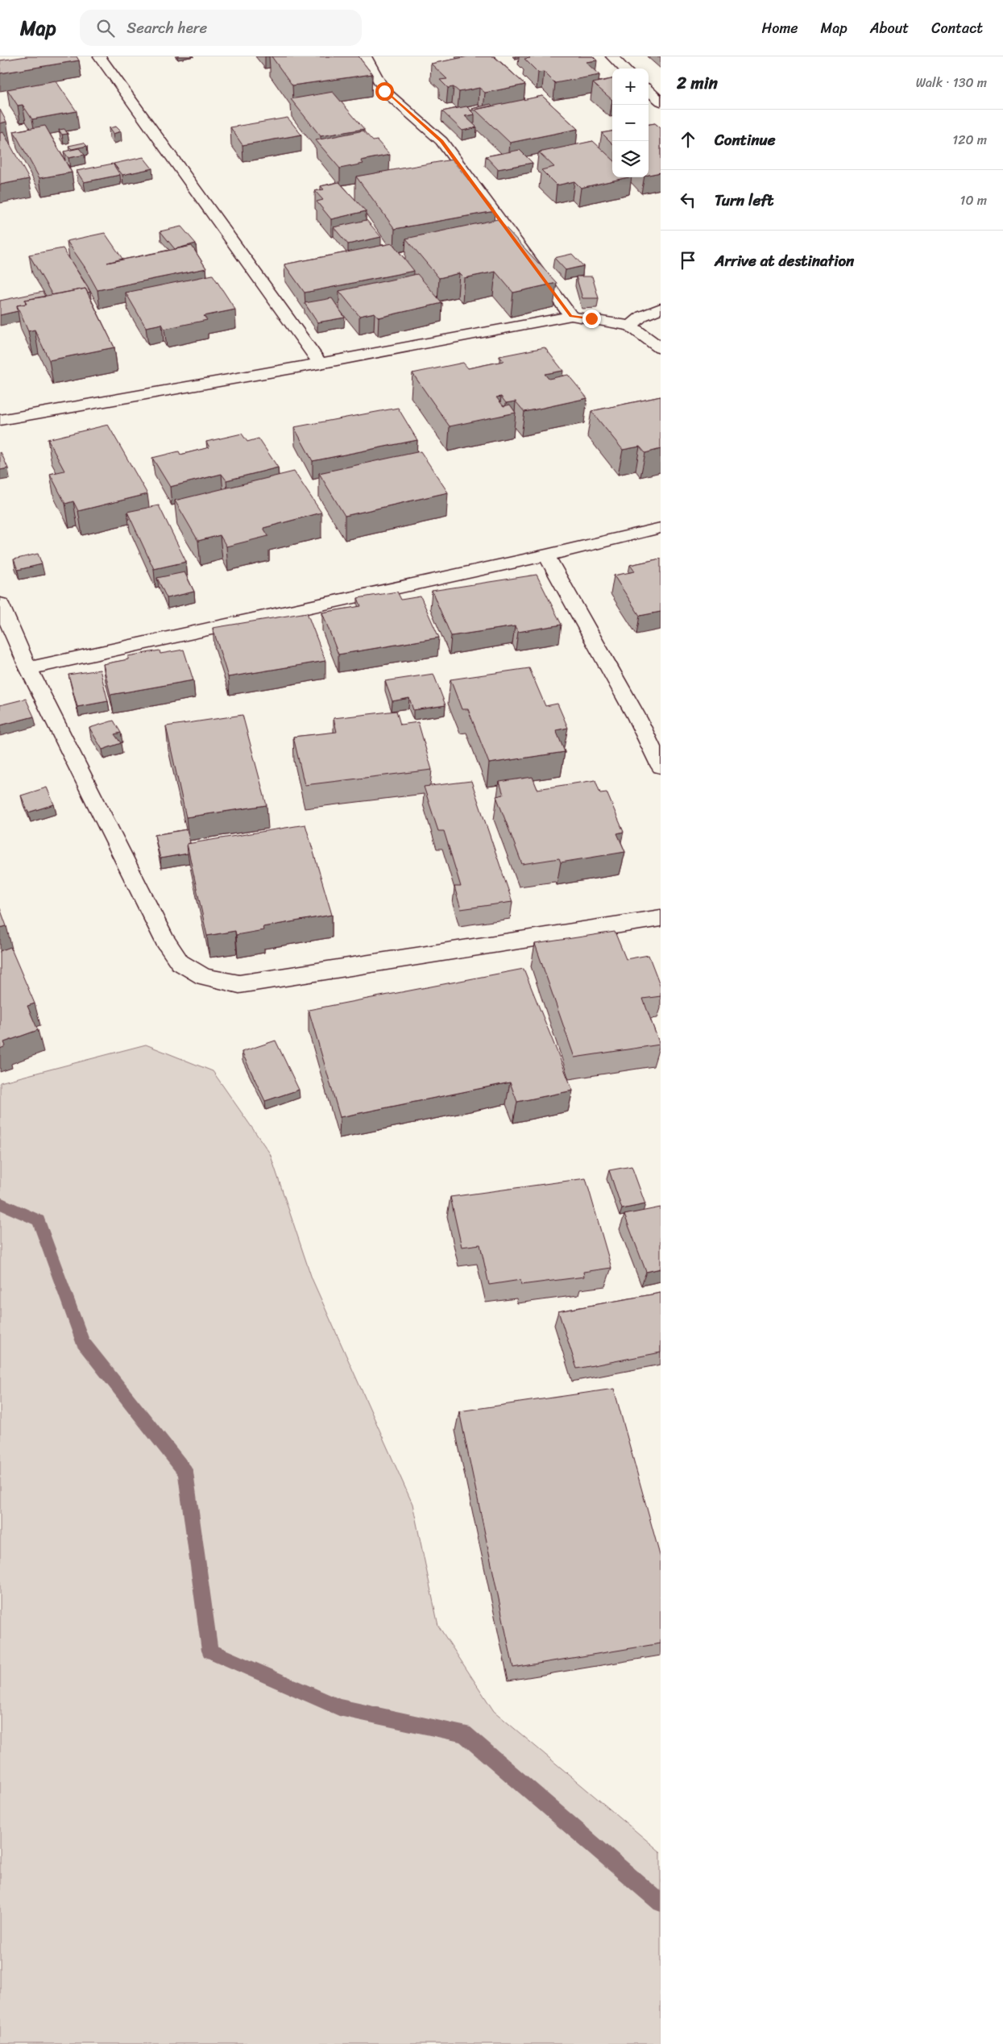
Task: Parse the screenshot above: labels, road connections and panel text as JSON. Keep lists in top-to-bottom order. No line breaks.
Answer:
{"page":{"header":"Map","search":"Search here","nav":["Home","Map","About","Contact"],"heading":["2 min","Walk · 130 m"],"map_buttons":["+","−"],"list":[["Continue","120 m"],["Turn left","10 m"],"Arrive at destination"]}}
